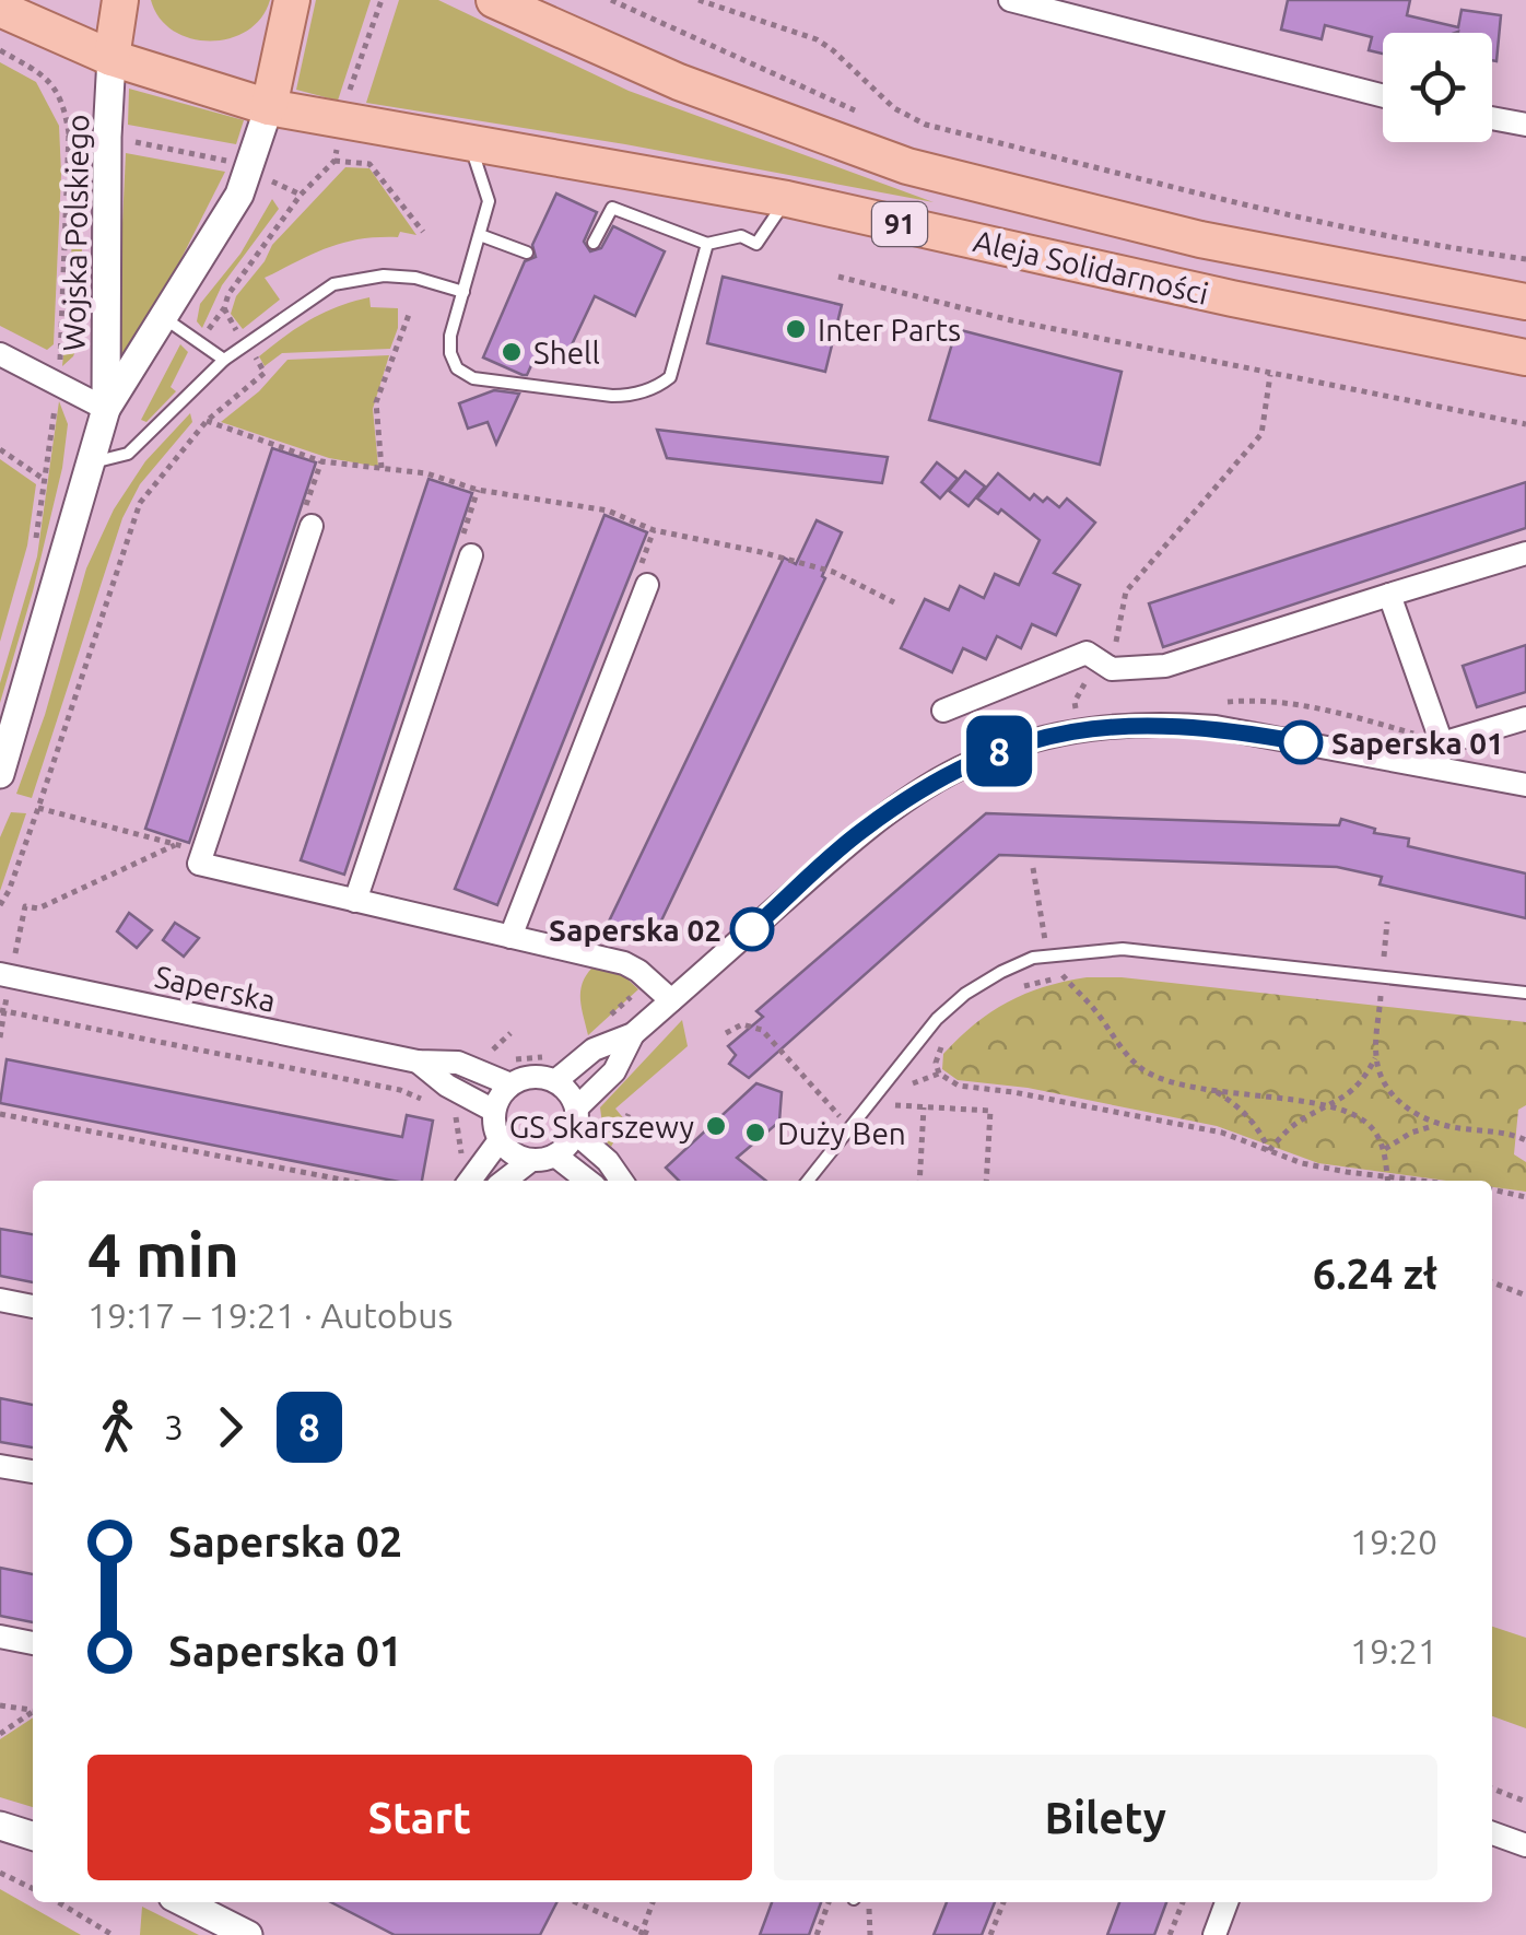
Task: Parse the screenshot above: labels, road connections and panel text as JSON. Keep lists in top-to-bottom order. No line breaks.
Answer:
{"streets":{"main road":["91","Aleja Solidarności"],"street":["Wojska Polskiego","Saperska"]},"crossings":[["91","Wojska Polskiego"],["91","Aleja Solidarności"],["Wojska Polskiego","Aleja Solidarności"]],"places":["Inter Parts","Shell","Saperska 01","Saperska 02","GS Skarszewy","Duży Ben"],"lines":["bus line 8"],"page":{"on_map":"8","heading":["4 min","19:17 – 19:21 · Autobus","6.24 zł"],"legs":["3","8"],"list":[{"name":"Saperska 02","value":"19:20"},{"name":"Saperska 01","value":"19:21"}],"buttons":["Start","Bilety"]}}
